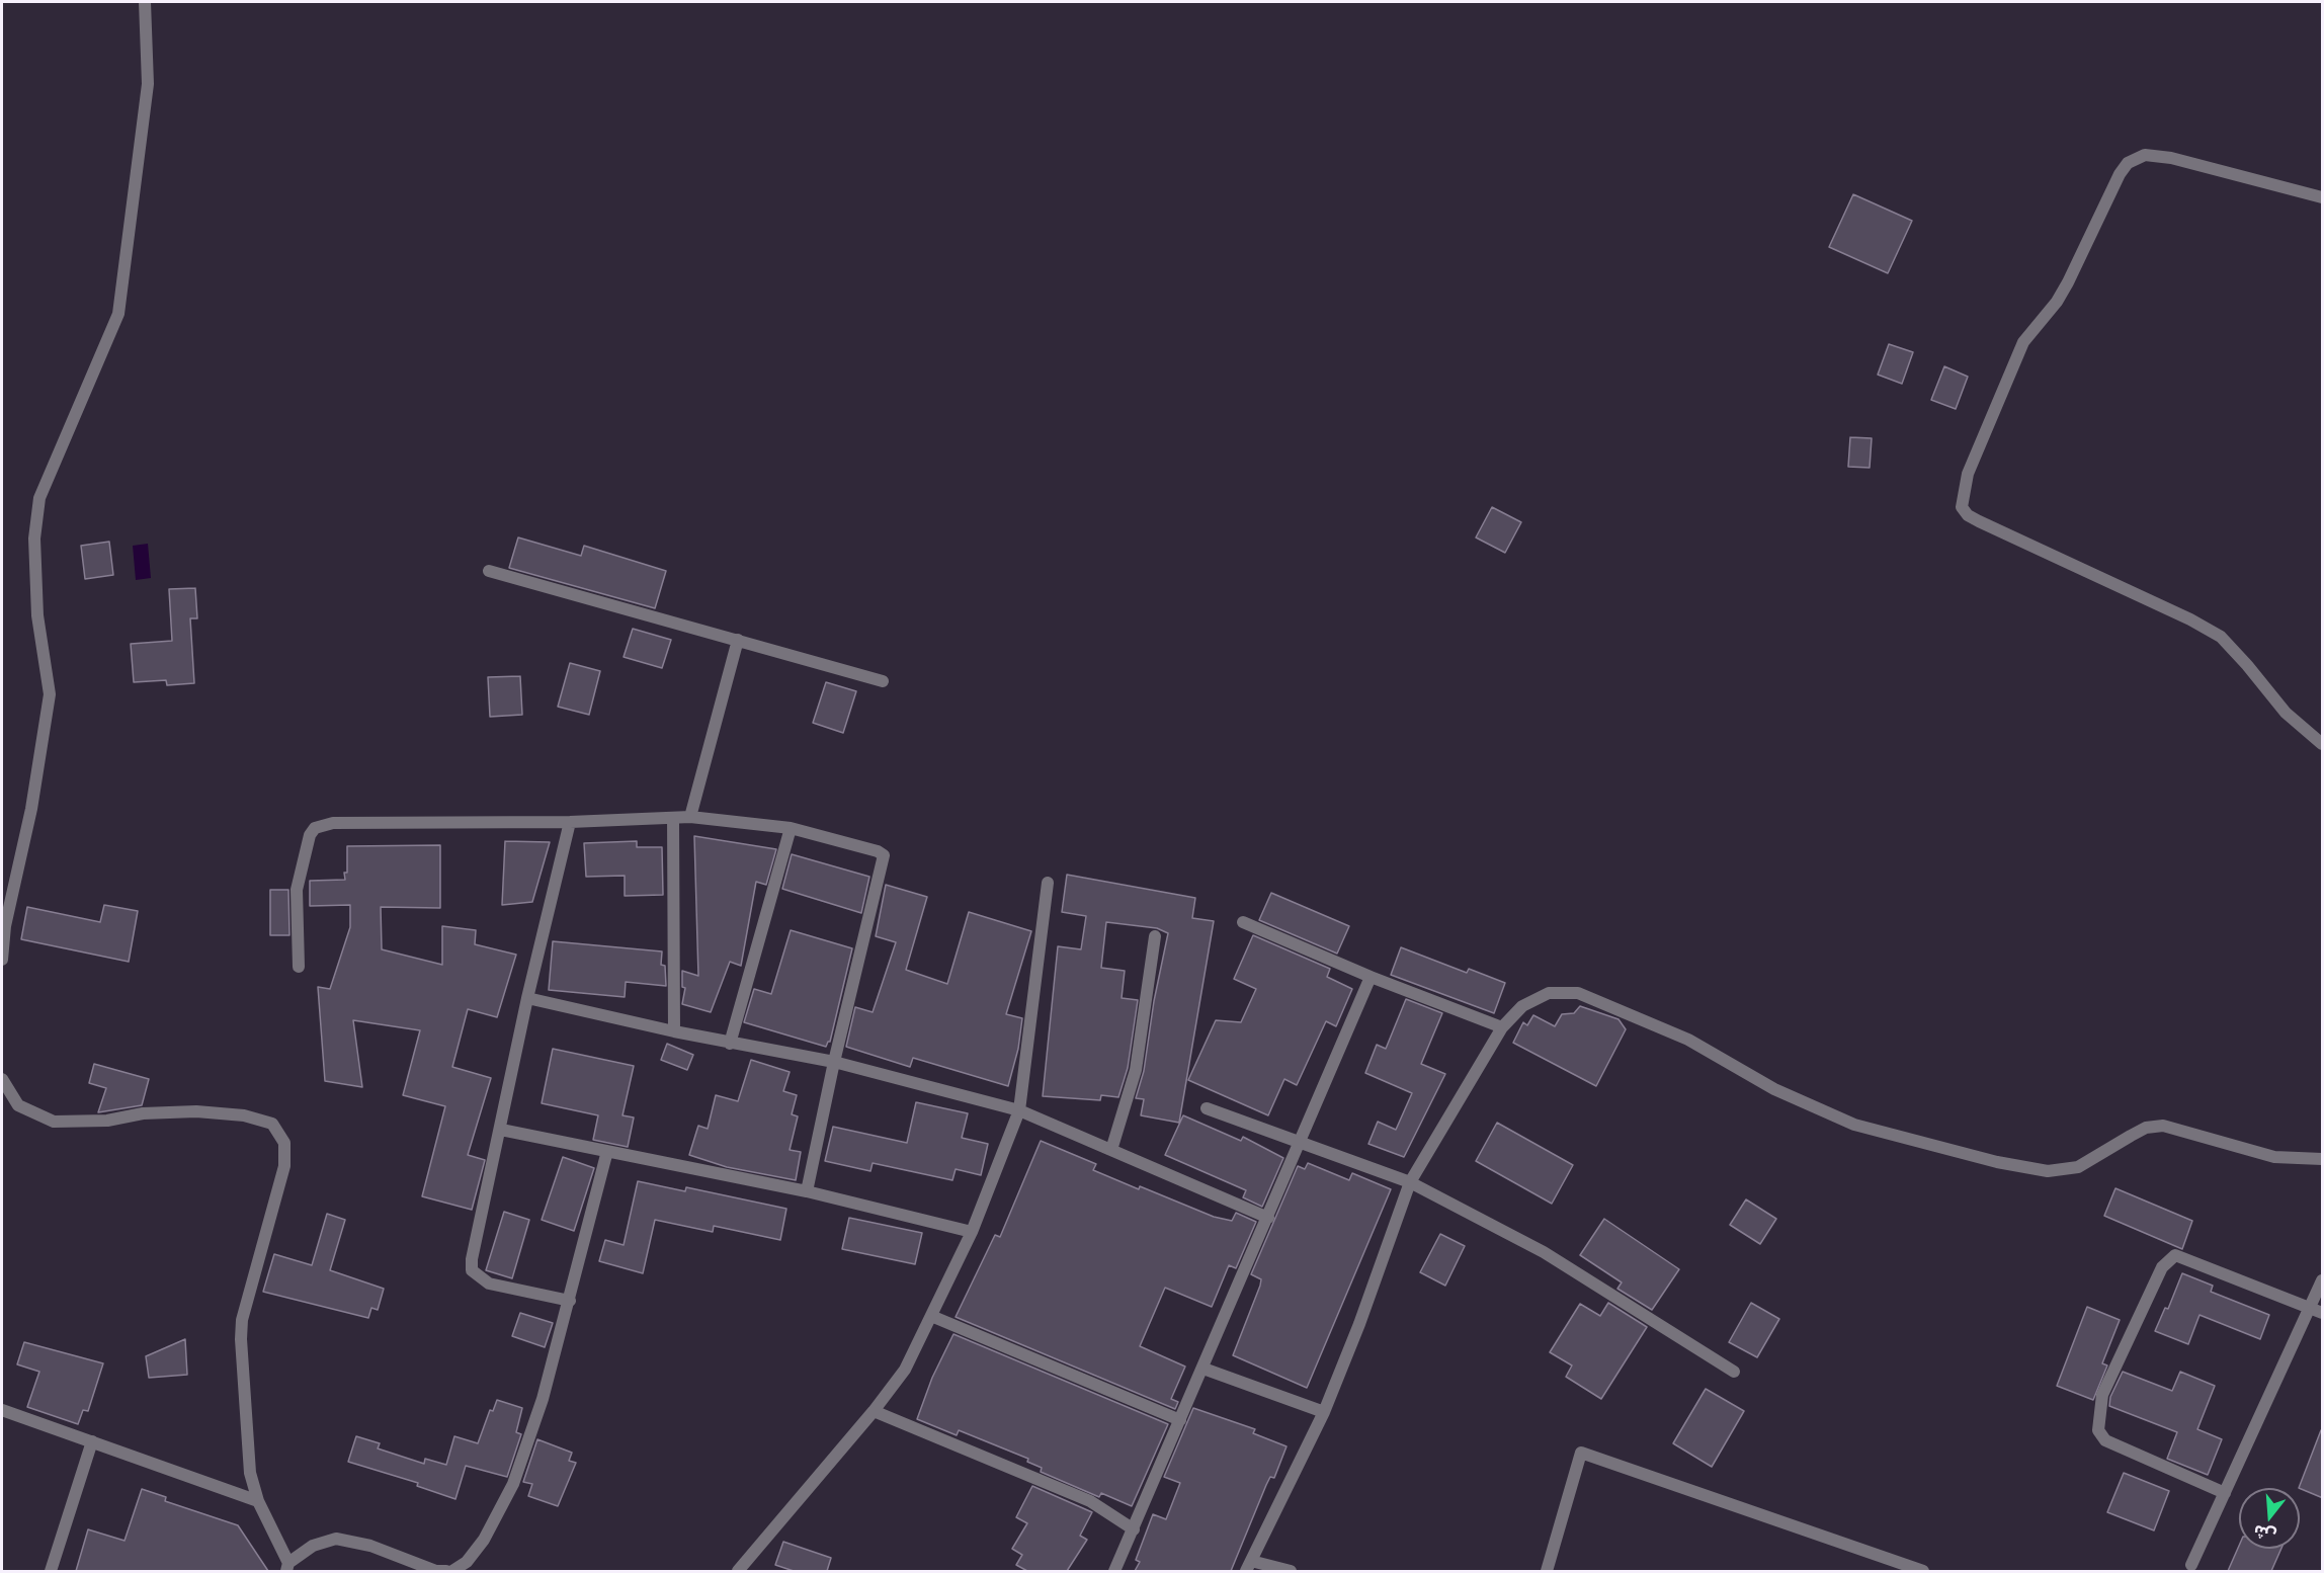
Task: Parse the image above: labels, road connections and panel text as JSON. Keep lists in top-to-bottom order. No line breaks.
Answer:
{"north":"bottom"}
